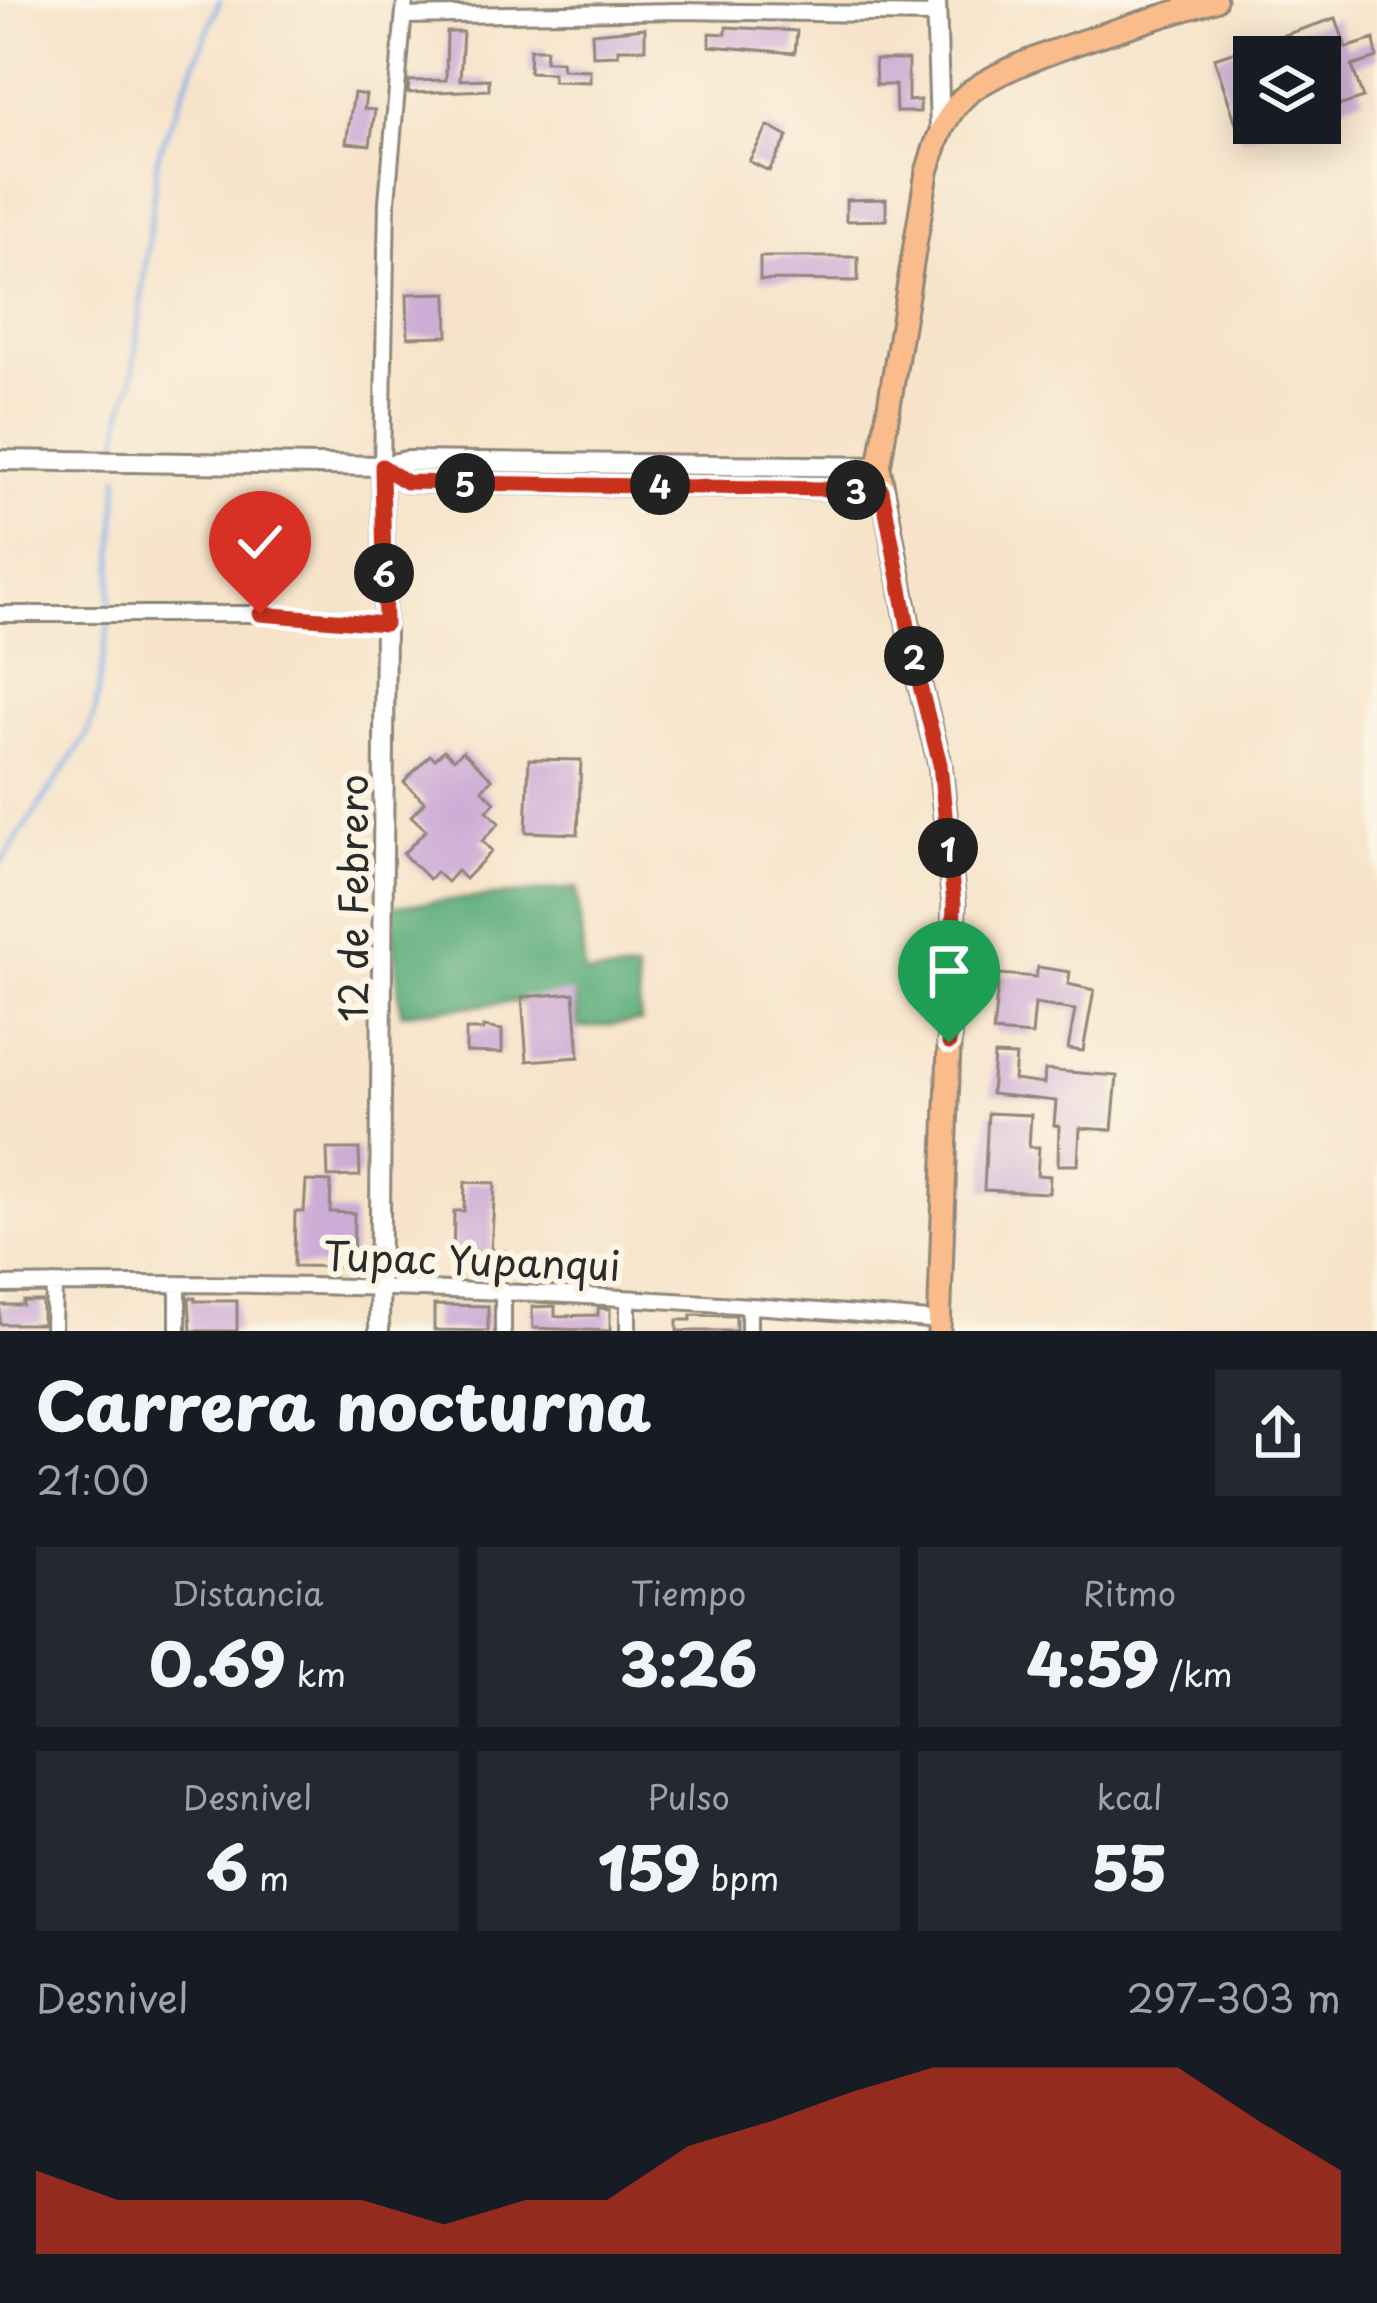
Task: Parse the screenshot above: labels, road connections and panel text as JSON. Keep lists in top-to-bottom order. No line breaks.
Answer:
{"streets":{"street":["12 de Febrero","Tupac Yupanqui"]},"crossings":[["12 de Febrero","Tupac Yupanqui"]],"page":{"pins":["5","4","3","6","2","1"],"heading":["Carrera nocturna","21:00"],"stats":[["Distancia","0.69 km"],["Tiempo","3:26"],["Ritmo","4:59 /km"],["Desnivel","6 m"],["Pulso","159 bpm"],["kcal","55"]],"chart":["Desnivel","297–303 m"]}}
